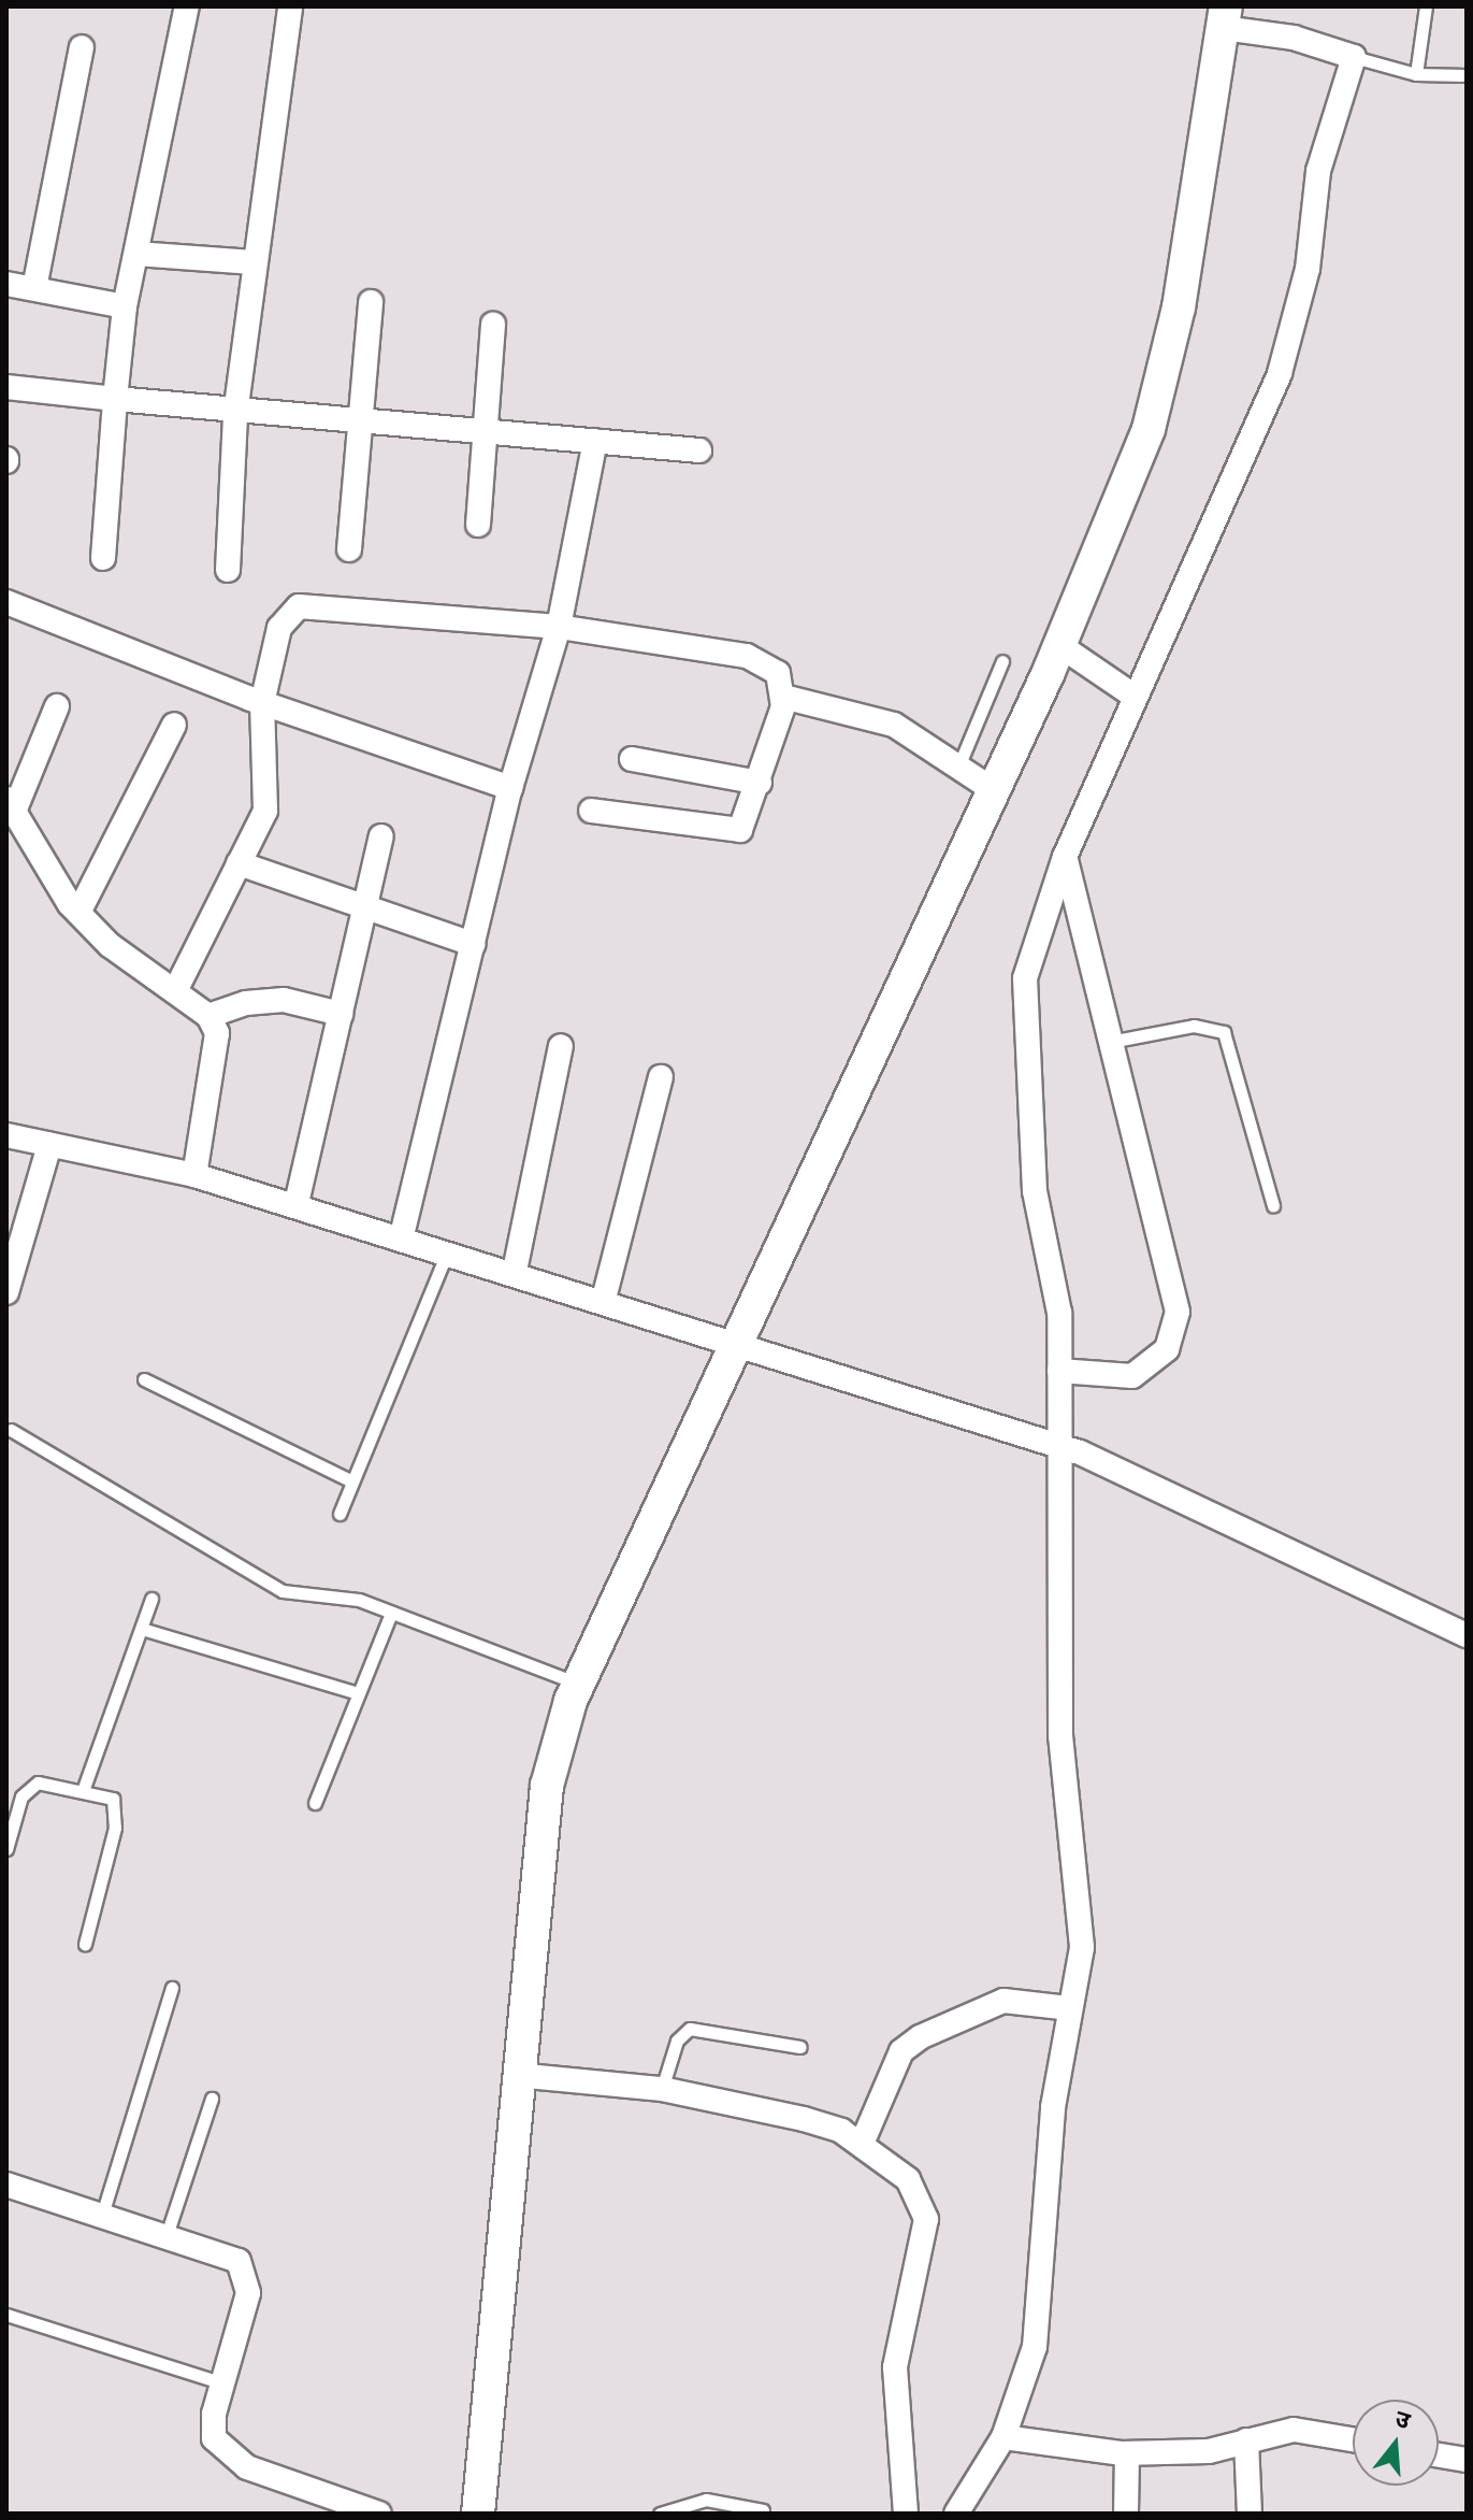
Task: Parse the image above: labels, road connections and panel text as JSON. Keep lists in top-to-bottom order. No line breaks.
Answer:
{"north":"top"}
